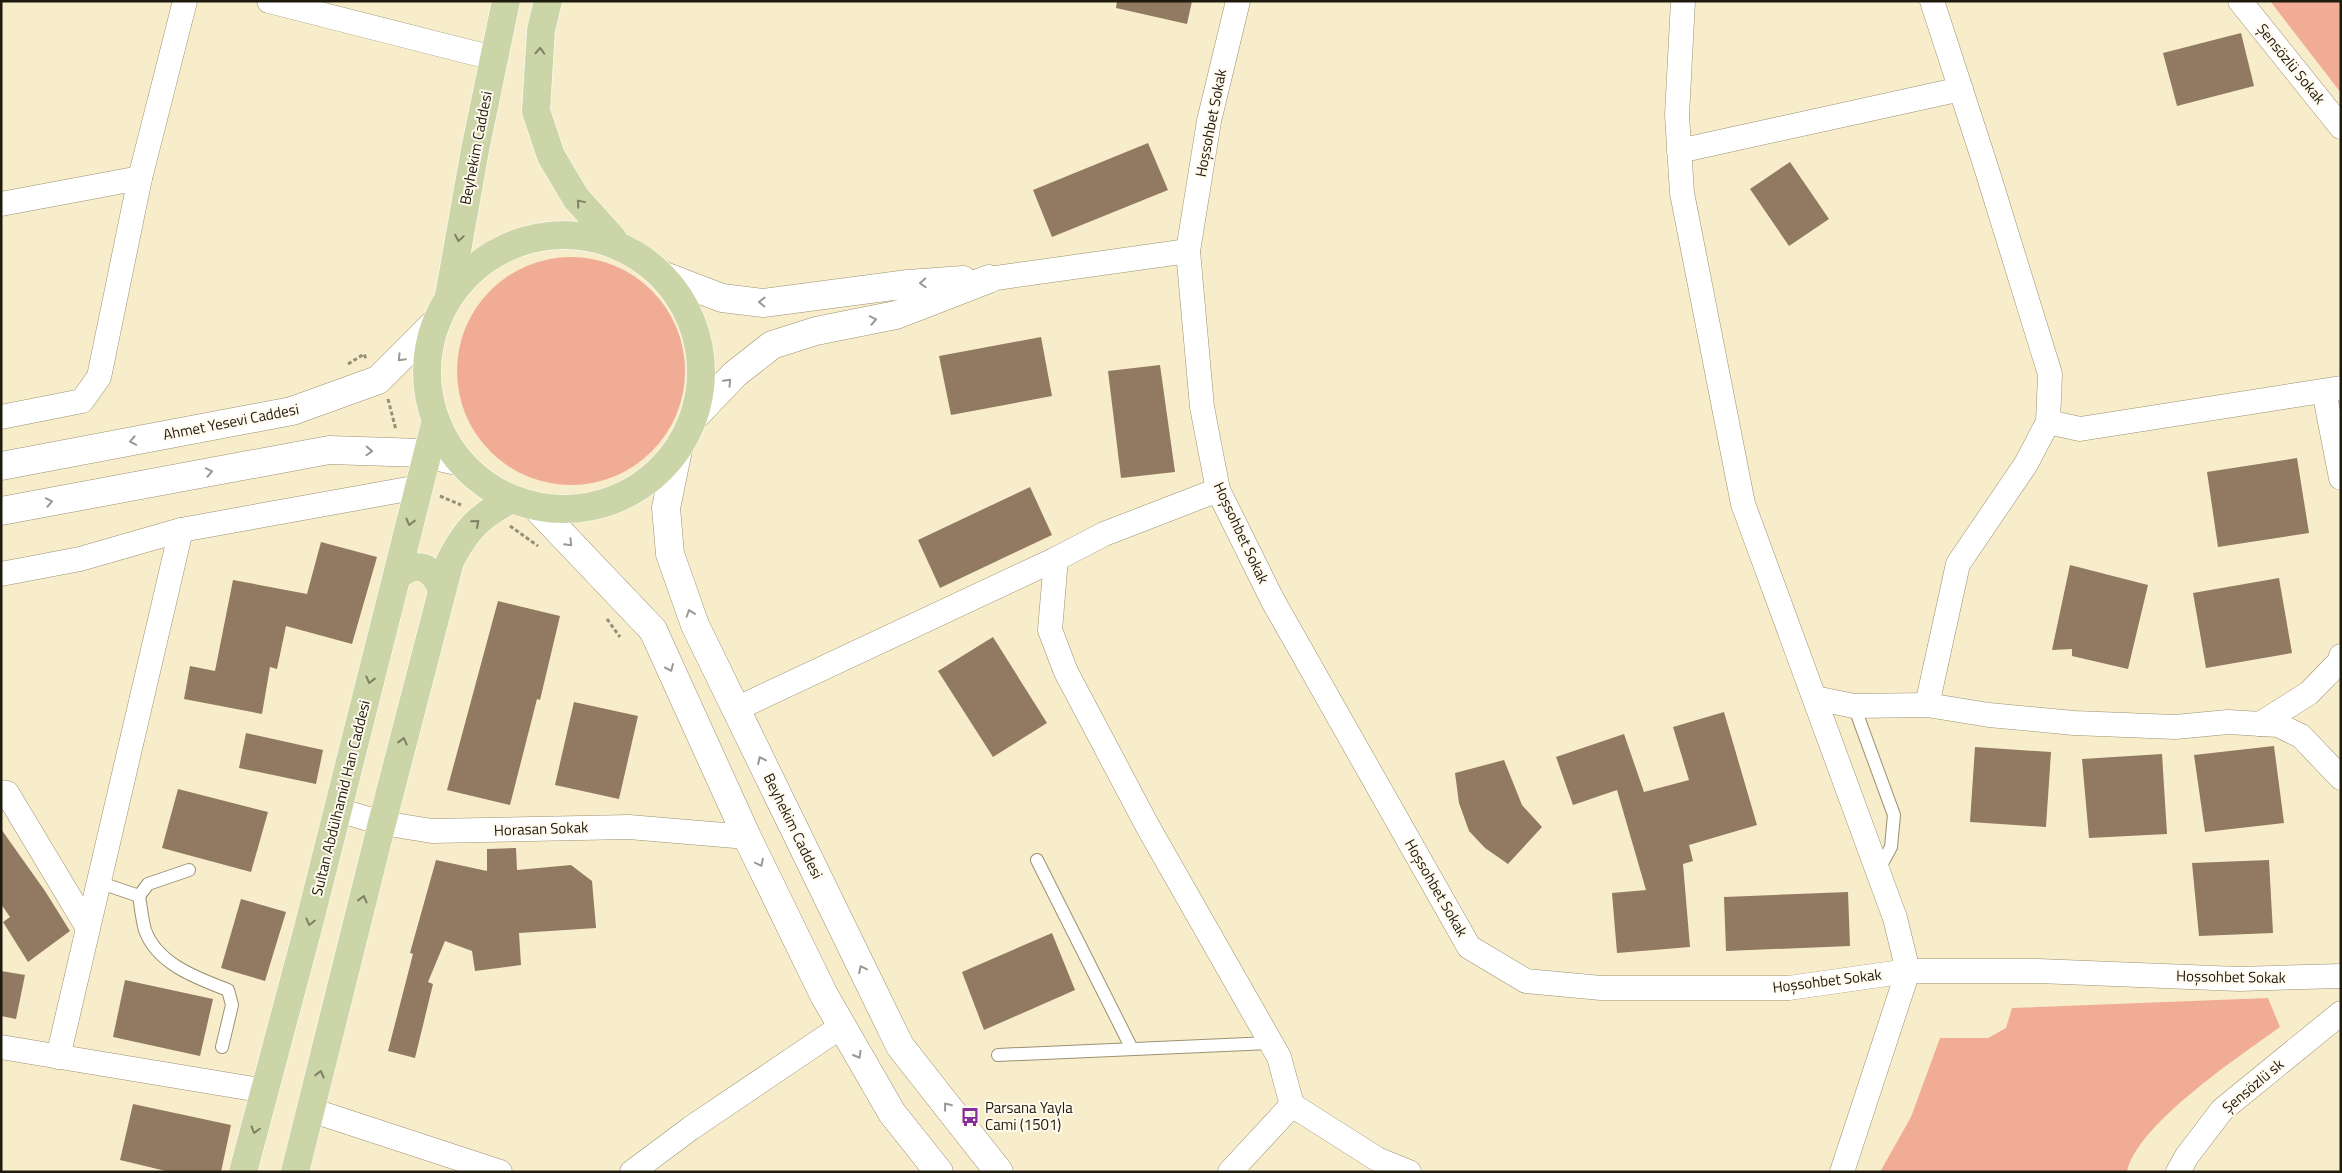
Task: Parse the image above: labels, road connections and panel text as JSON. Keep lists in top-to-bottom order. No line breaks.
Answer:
{"streets":{"main road":["Beyhekim Caddesi","Ahmet Yesevi Caddesi","Sultan Abdülhamid Han Caddesi"],"street":["Şensözlü Sokak","Hoşsohbet Sokak","Horasan Sokak","Şensözlü sk"]},"crossings":[["Sultan Abdülhamid Han Caddesi","Horasan Sokak"]],"places":{"bus stop":["Parsana Yayla Cami (1501)"]}}
